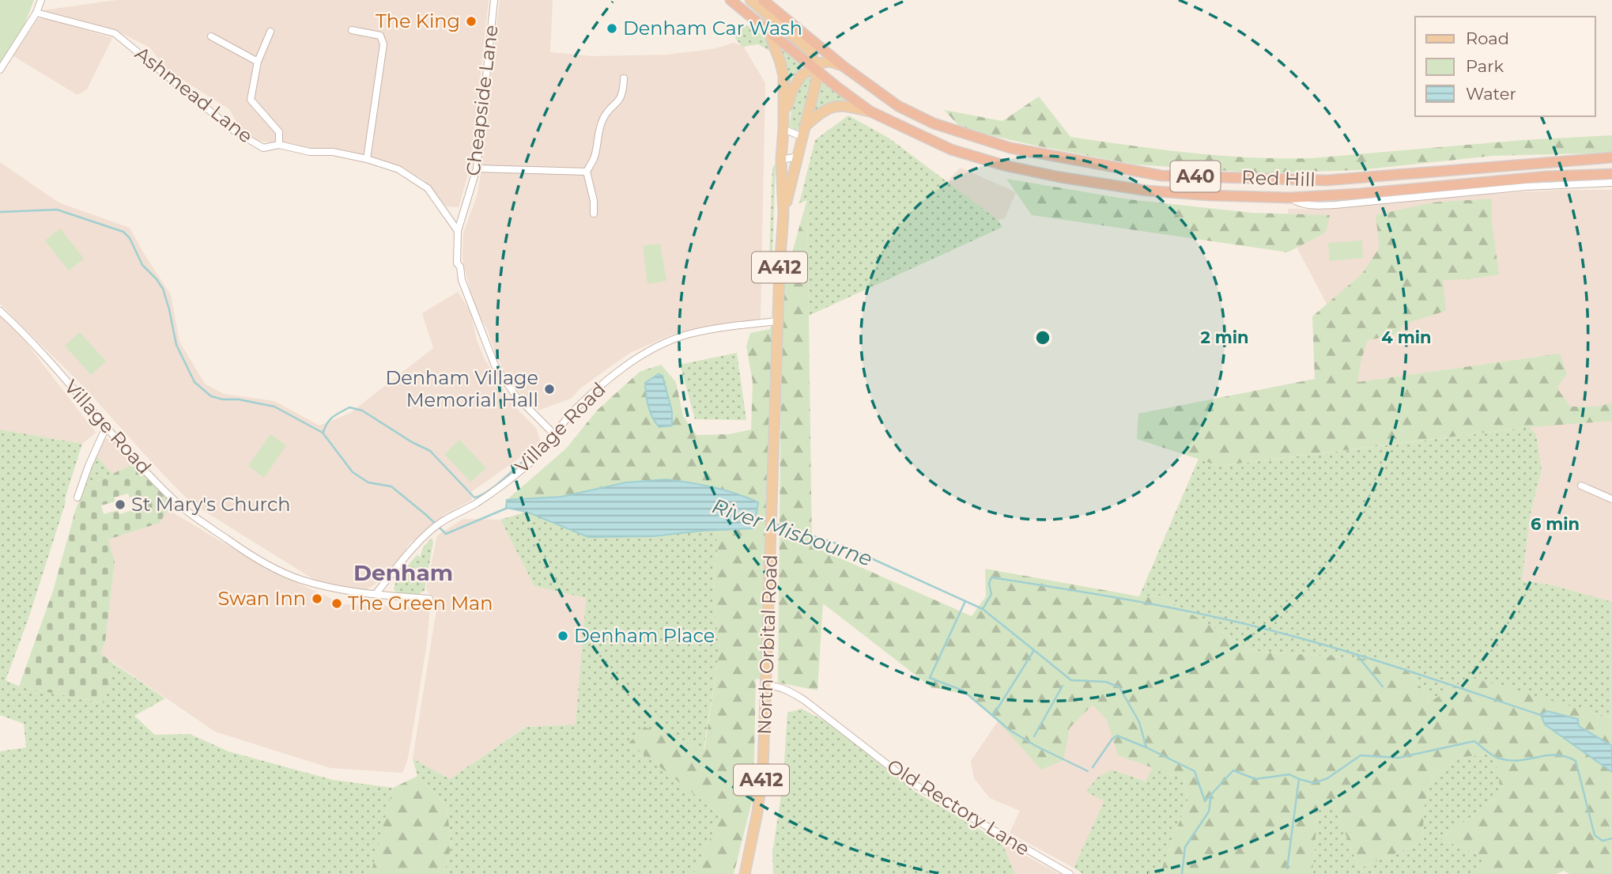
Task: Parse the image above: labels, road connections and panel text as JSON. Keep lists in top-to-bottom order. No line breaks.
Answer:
{"streets":{"highway":["A40","Red Hill"],"main road":["A412","North Orbital Road"],"street":["Ashmead Lane","Cheapside Lane","Village Road","Old Rectory Lane"]},"crossings":[["Ashmead Lane","Cheapside Lane"],["Cheapside Lane","Village Road"],["A40","Red Hill"],["A40","North Orbital Road"],["Red Hill","North Orbital Road"],["Village Road","North Orbital Road"],["North Orbital Road","Old Rectory Lane"]],"districts":["Denham"],"water":["River Misbourne"],"places":["The King","Denham Car Wash","Denham Village Memorial Hall","St Mary's Church","Swan Inn","The Green Man","Denham Place"],"legend":["Road","Park","Water"],"rings":["2 min","4 min","6 min"]}
